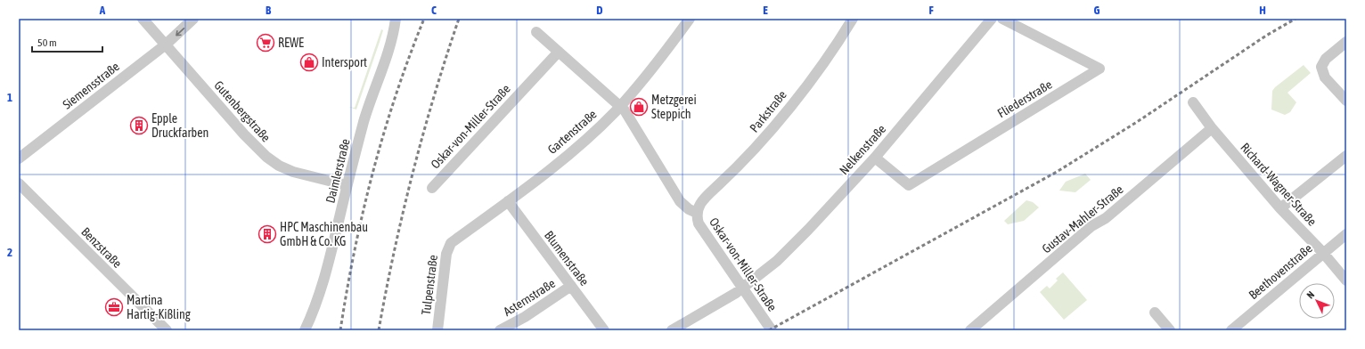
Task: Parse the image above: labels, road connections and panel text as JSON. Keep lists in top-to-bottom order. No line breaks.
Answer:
{"streets":{"street":["Siemensstraße","Fliederstraße","Gutenbergstraße","Parkstraße","Oskar-von-Miller-Straße","Gartenstraße","Nelkenstraße","Daimlerstraße","Richard-Wagner-Straße","Gustav-Mahler-Straße","Benzstraße","Blumenstraße","Beethovenstraße","Tulpenstraße","Asternstraße"]},"crossings":[["Siemensstraße","Gutenbergstraße"],["Fliederstraße","Nelkenstraße"],["Gutenbergstraße","Daimlerstraße"],["Parkstraße","Oskar-von-Miller-Straße"],["Oskar-von-Miller-Straße","Gartenstraße"],["Oskar-von-Miller-Straße","Nelkenstraße"],["Gartenstraße","Blumenstraße"],["Gartenstraße","Tulpenstraße"],["Richard-Wagner-Straße","Gustav-Mahler-Straße"],["Richard-Wagner-Straße","Beethovenstraße"],["Blumenstraße","Asternstraße"]],"places":{"supermarket":["REWE"],"shop":["Intersport","Metzgerei Steppich"],"building":["Epple Druckfarben","HPC Maschinenbau GmbH & Co. KG"],"office":["Martina Hartig-Kißling"]},"scale_bar":"50 m","north":"top left","grid":{"columns":["A","B","C","D","E","F","G","H"],"rows":["1","2"]}}
